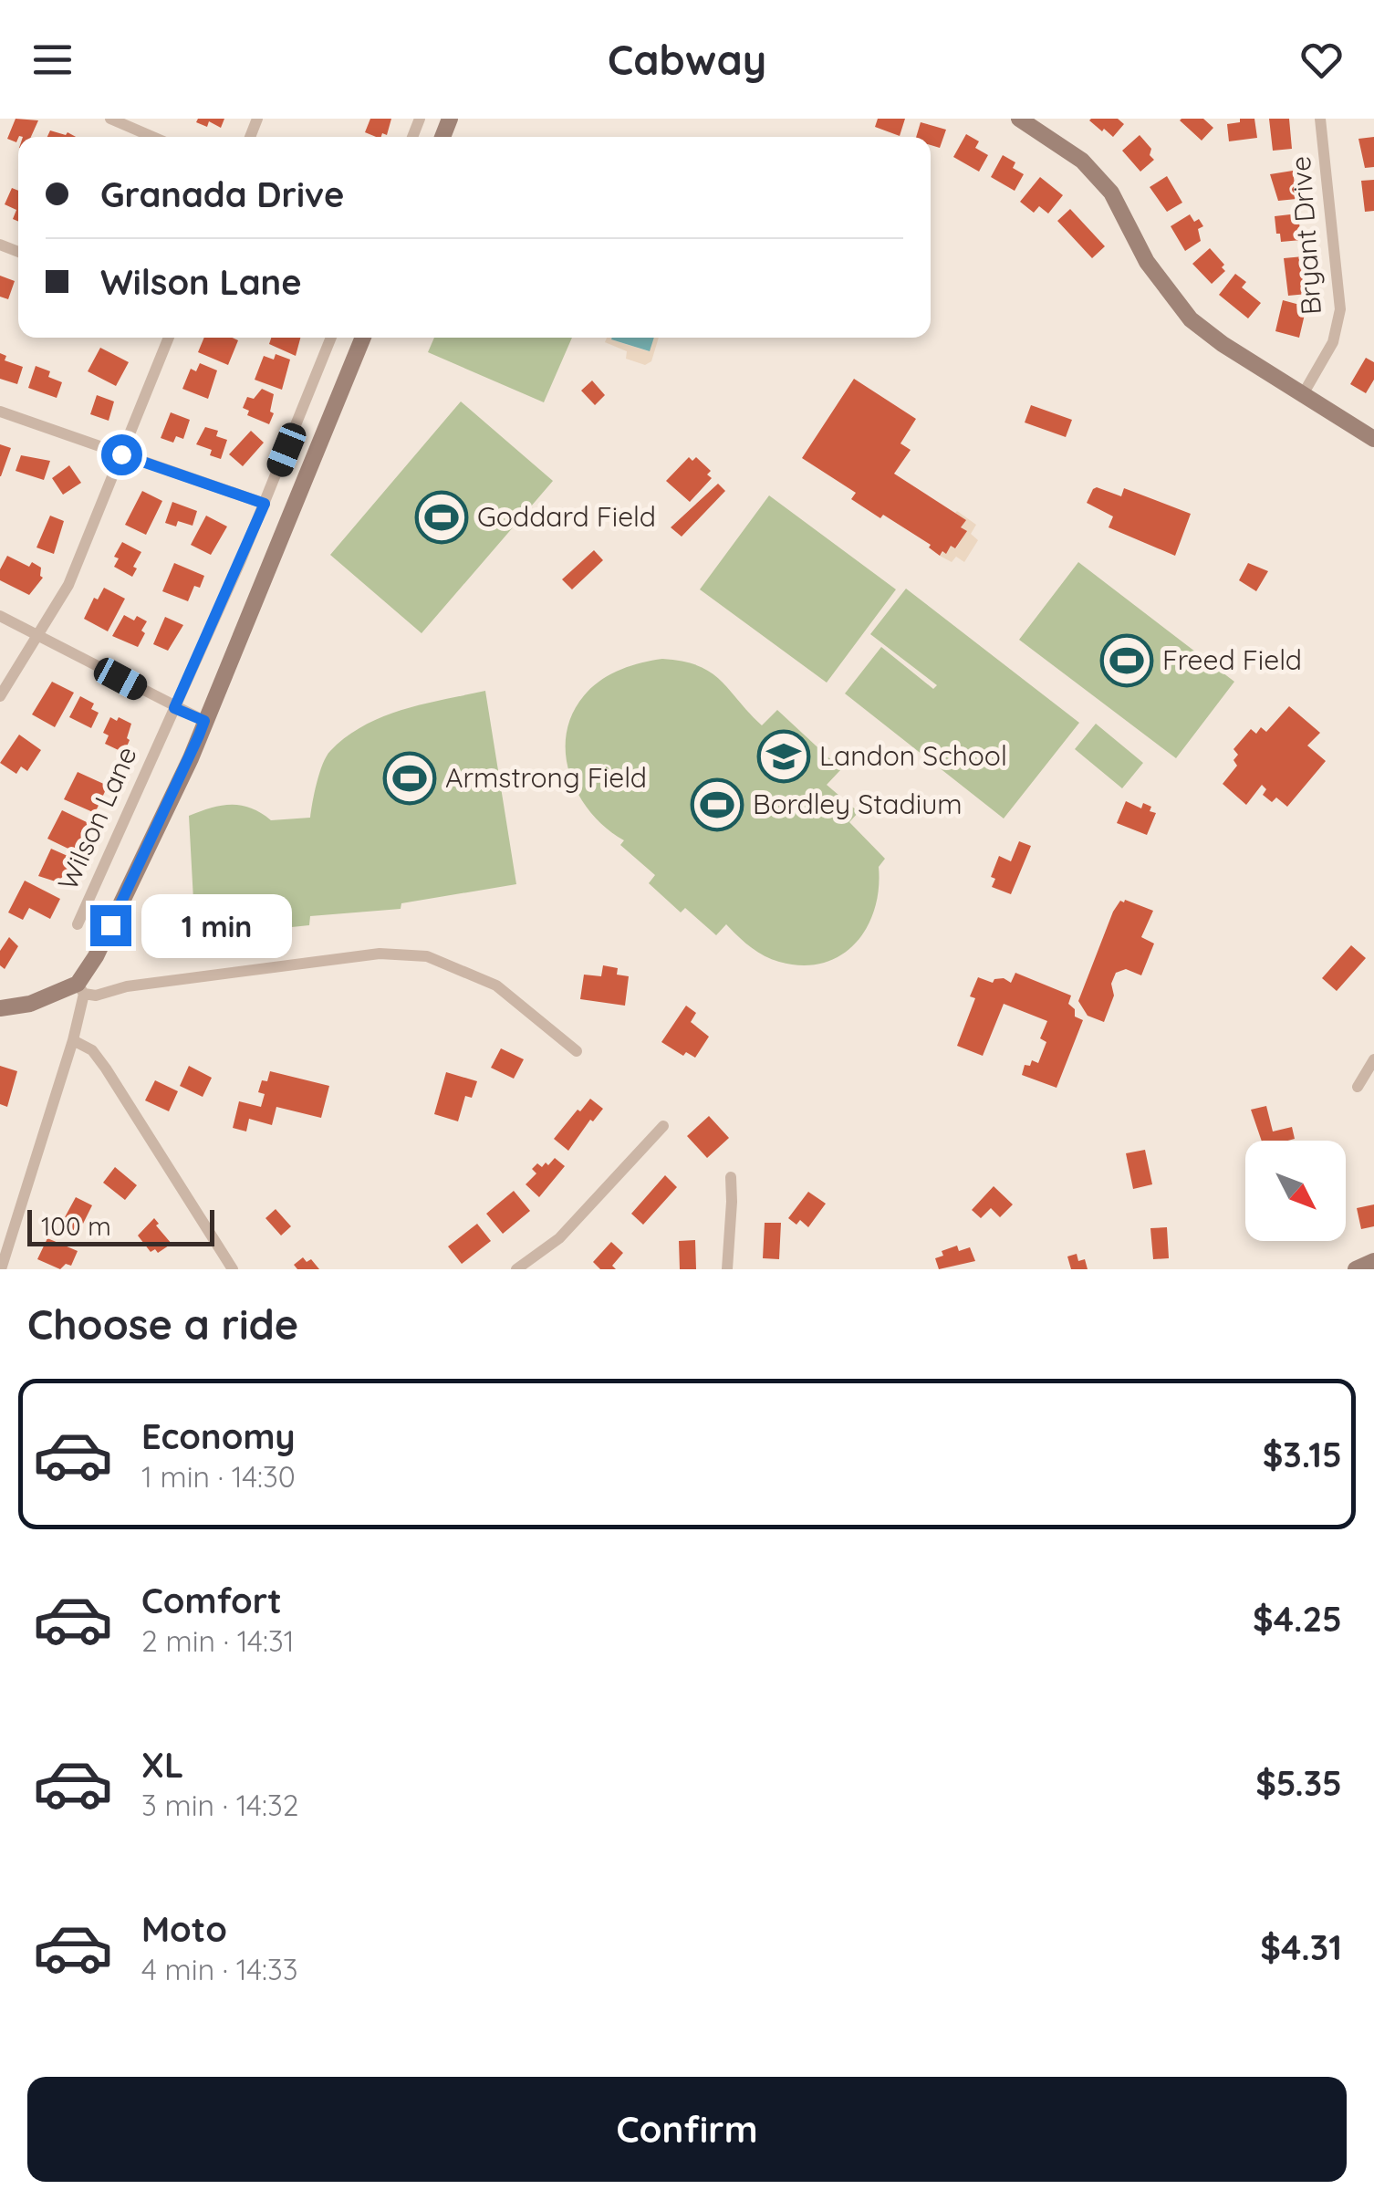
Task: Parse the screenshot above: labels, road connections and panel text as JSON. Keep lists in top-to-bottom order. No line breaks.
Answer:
{"streets":{"main road":["Wilson Lane"],"street":["Bryant Drive"]},"places":{"sports":["Goddard Field","Freed Field","Armstrong Field","Bordley Stadium"],"school or university":["Landon School"]},"scale_bar":"100 m","north":"bottom right","page":{"header":"Cabway","banner":["Granada Drive","Wilson Lane"],"bubble":"1 min","scale":"100 m","heading":"Choose a ride","list":[{"name":"Economy","note":"1 min · 14:30","value":"$3.15"},{"name":"Comfort","note":"2 min · 14:31","value":"$4.25"},{"name":"XL","note":"3 min · 14:32","value":"$5.35"},{"name":"Moto","note":"4 min · 14:33","value":"$4.31"}],"buttons":"Confirm"}}
